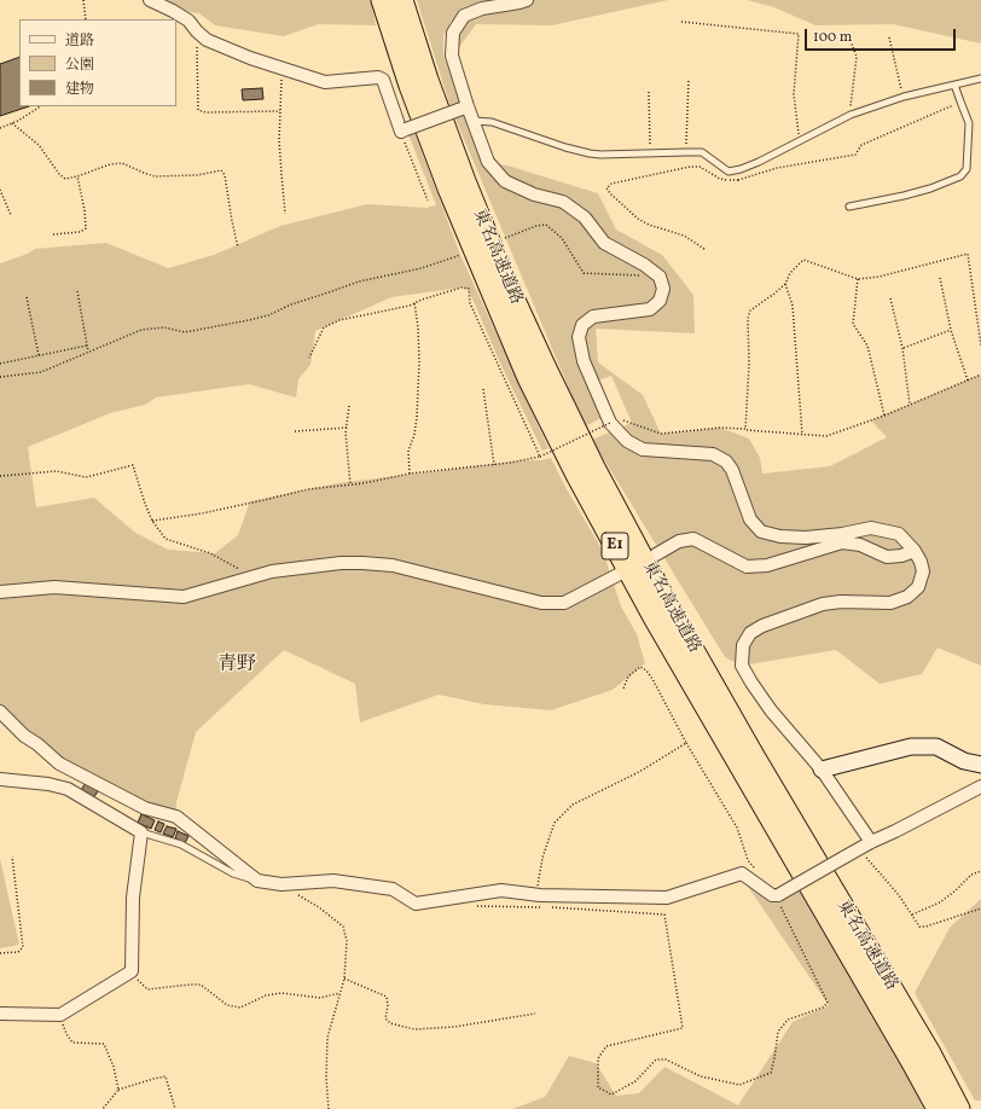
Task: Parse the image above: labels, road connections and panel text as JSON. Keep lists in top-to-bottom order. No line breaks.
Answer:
{"streets":{"highway":["東名高速道路","E1"]},"districts":["青野"],"legend":["道路","公園","建物"],"scale_bar":"100 m"}
